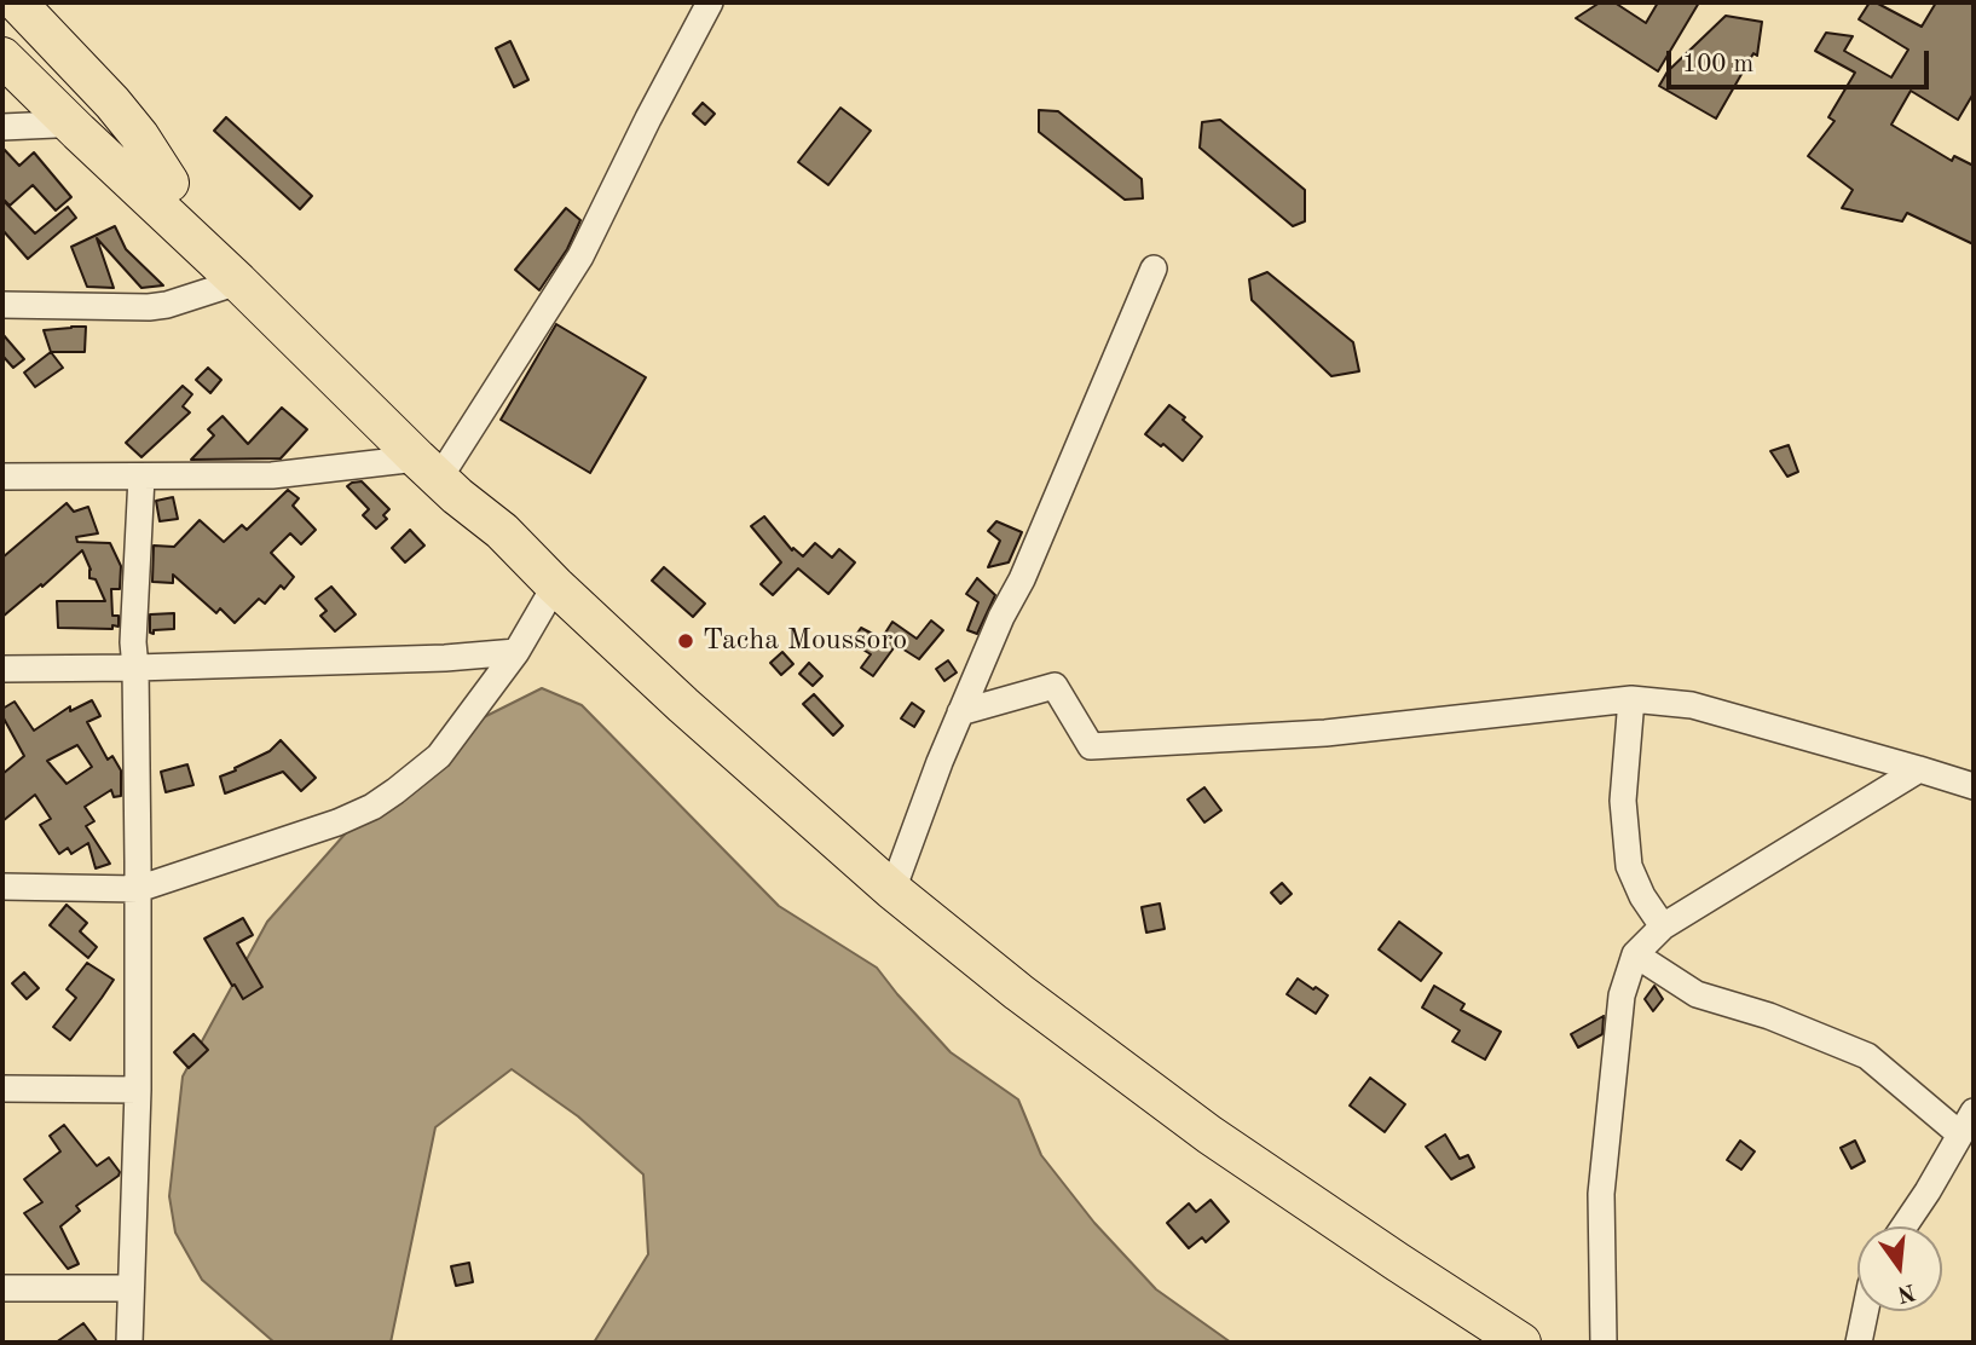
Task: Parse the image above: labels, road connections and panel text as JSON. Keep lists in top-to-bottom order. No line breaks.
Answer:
{"places":["Tacha Moussoro"],"scale_bar":"100 m","north":"bottom"}
